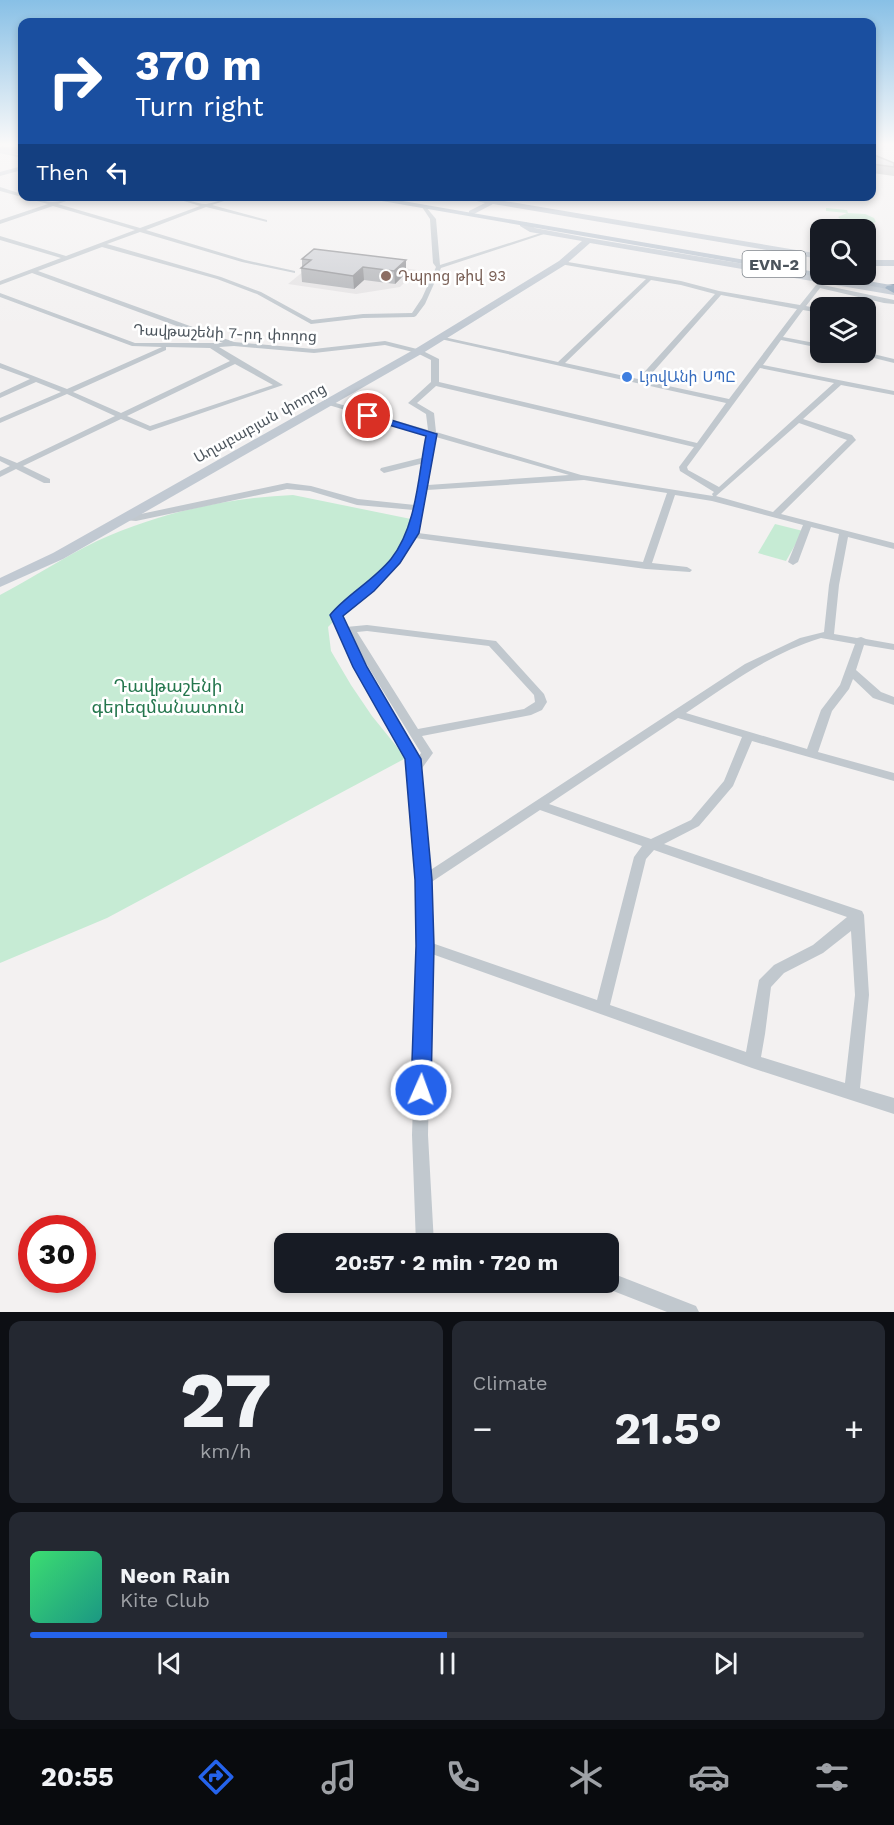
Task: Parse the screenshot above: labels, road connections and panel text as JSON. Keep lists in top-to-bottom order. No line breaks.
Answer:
{"streets":{"main road":["EVN-2"],"street":["Դավթաշենի 7-րդ փողոց","Աղաբաբյան փողոց"]},"crossings":[["Դավթաշենի 7-րդ փողոց","Աղաբաբյան փողոց"]],"parks":["Դավթաշենի գերեզմանատուն"],"places":["Դպրոց թիվ 93","ԼյովԱնի ՍՊԸ"],"page":{"turn":["370 m","Turn right"],"then":"Then","limit":"30","trip":"20:57 · 2 min · 720 m","tile":[["27","km/h"],"Climate"],"heat":["−","21.5°","+"],"song":["Neon Rain","Kite Club"],"tabs":"20:55"}}
